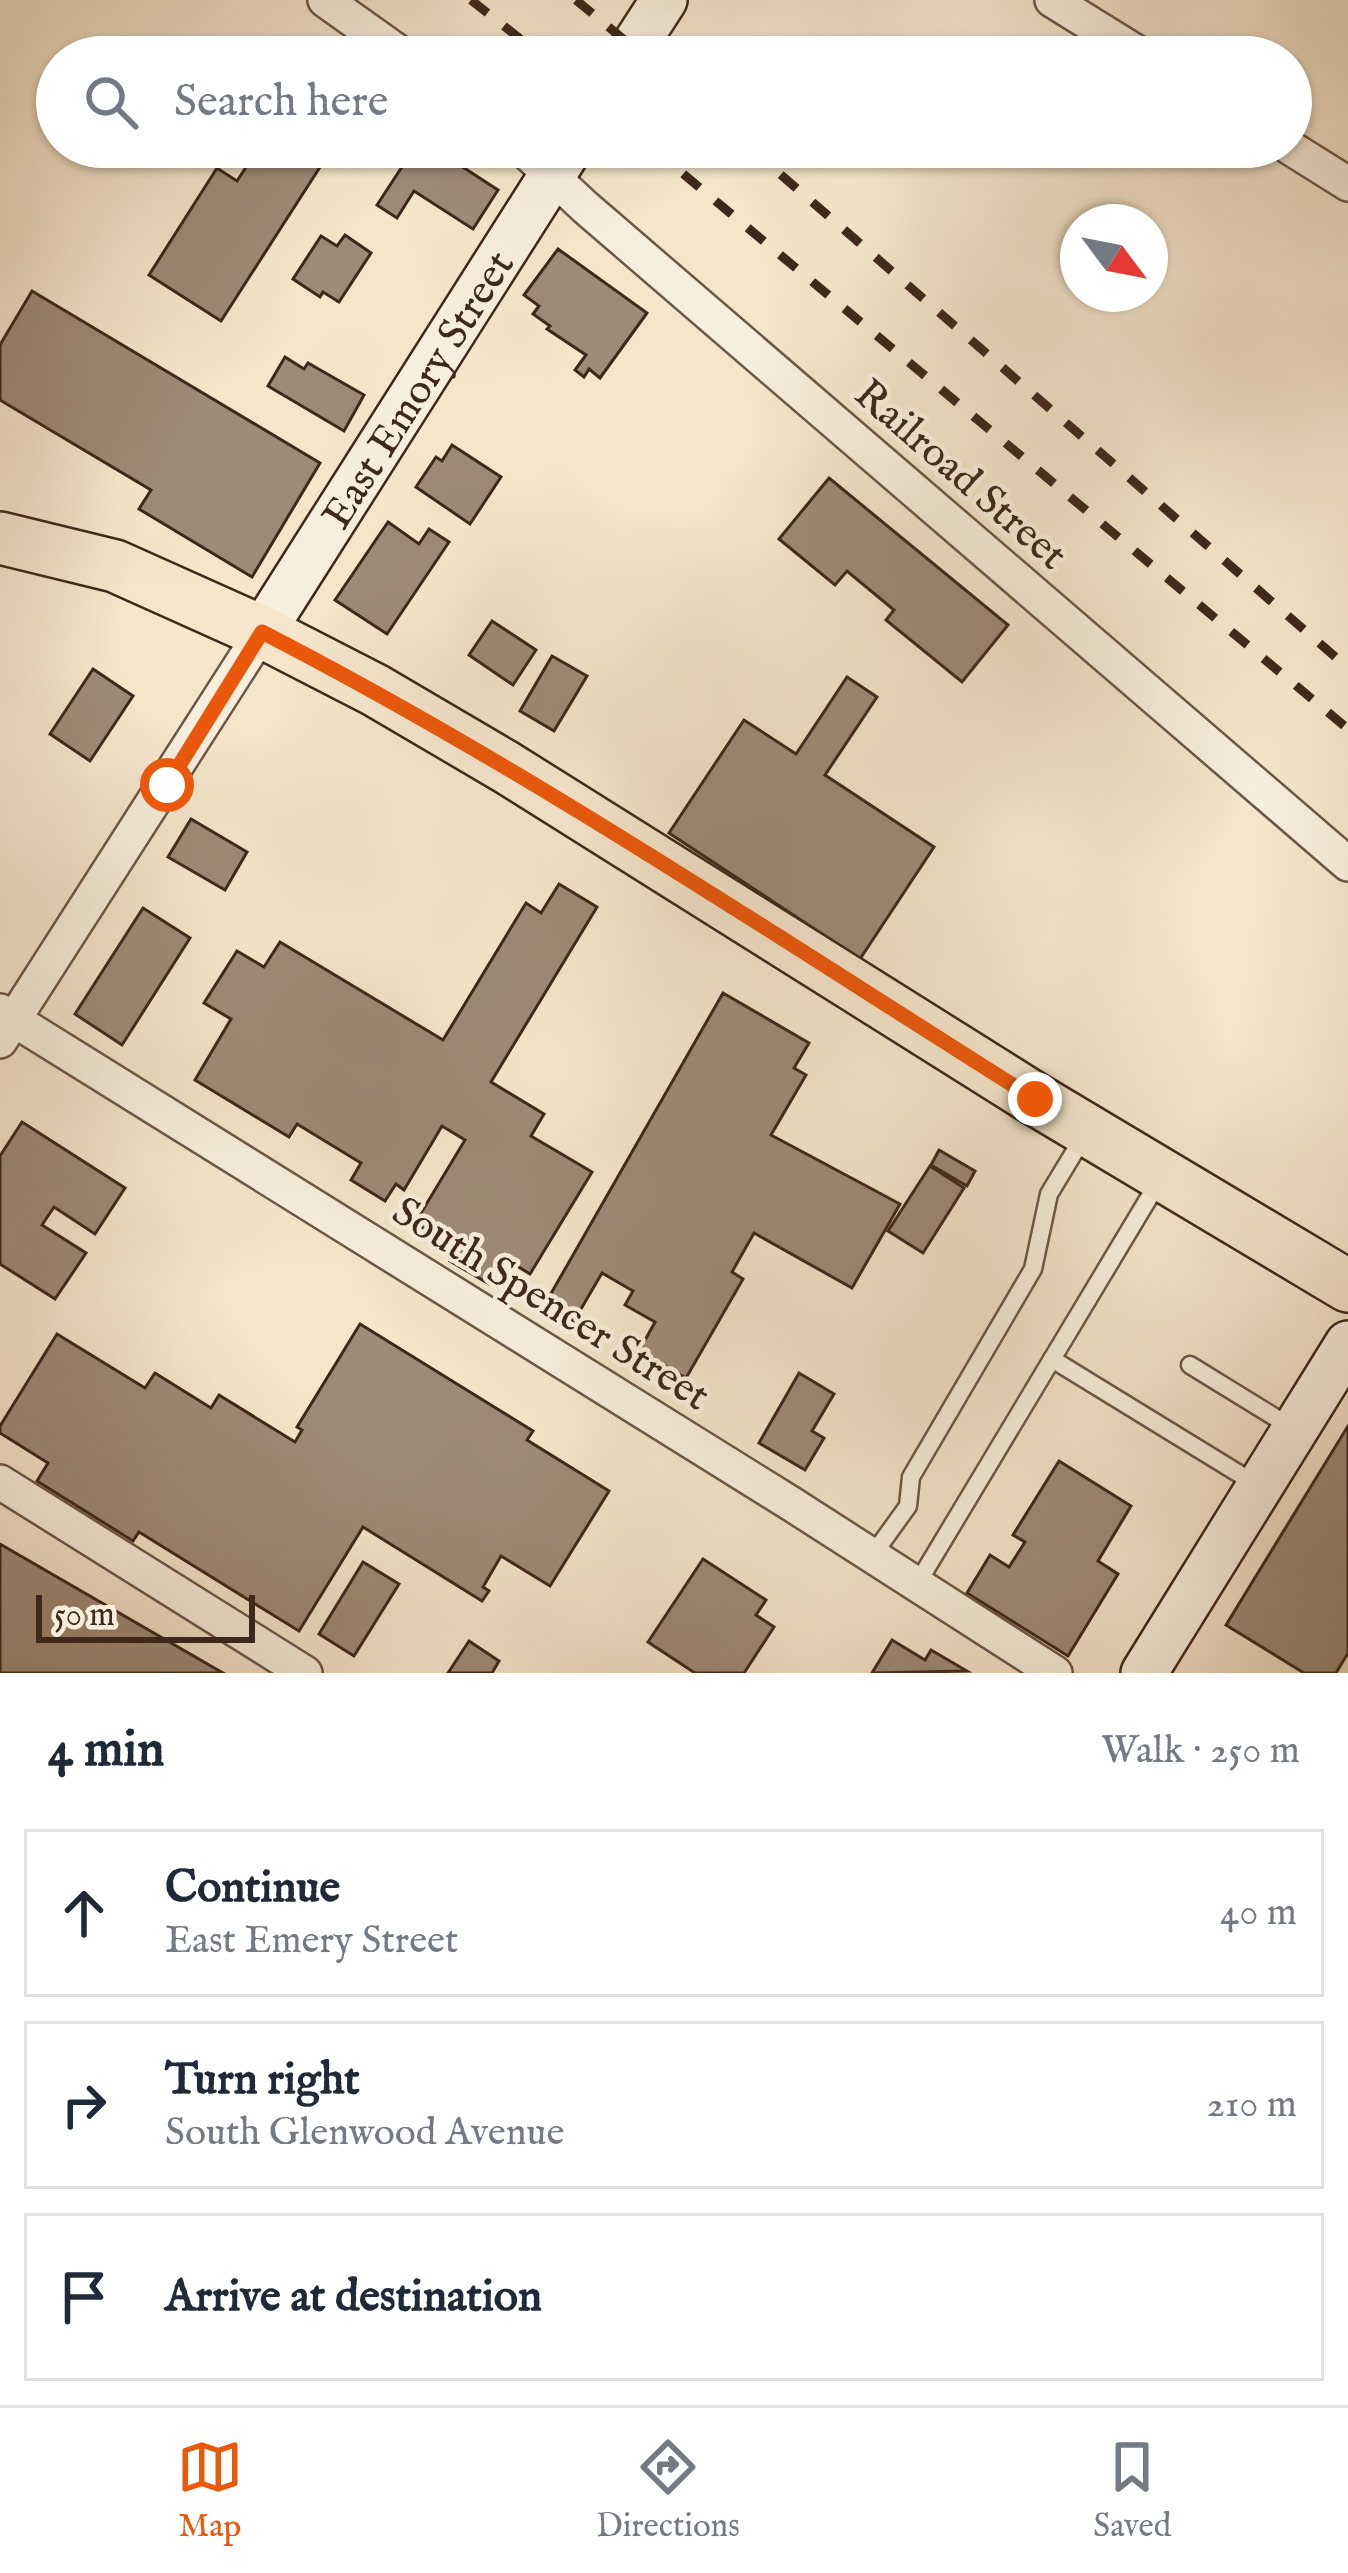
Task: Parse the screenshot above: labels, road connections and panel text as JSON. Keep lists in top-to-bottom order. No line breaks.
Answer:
{"streets":{"street":["East Emory Street","Railroad Street","South Spencer Street"]},"scale_bar":"50 m","north":"bottom right","page":{"search":"Search here","scale":"50 m","heading":["4 min","Walk · 250 m"],"list":[["Continue","East Emery Street","40 m"],["Turn right","South Glenwood Avenue","210 m"],"Arrive at destination"],"nav":["Map","Directions","Saved"]}}
